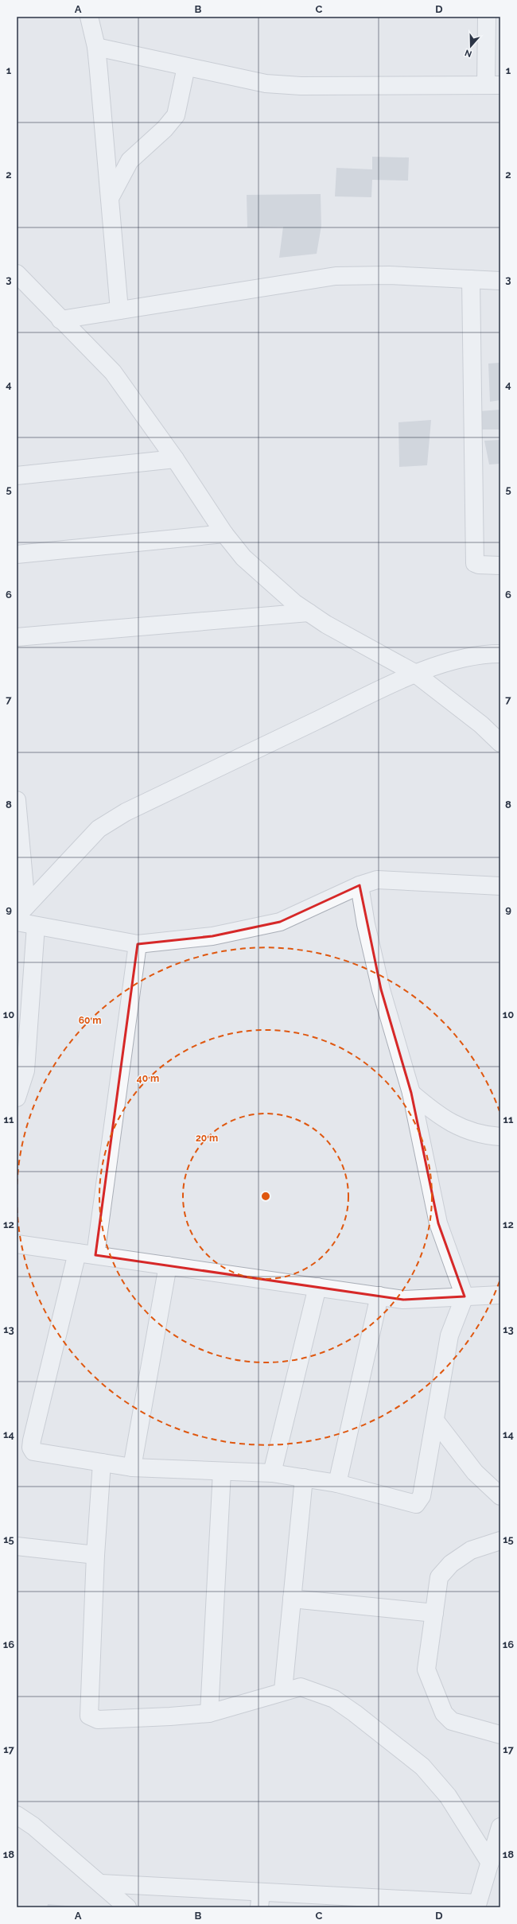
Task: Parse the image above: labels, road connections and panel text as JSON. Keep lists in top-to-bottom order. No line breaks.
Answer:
{"north":"bottom","grid":{"columns":["A","B","C","D"],"rows":["1","2","3","4","5","6","7","8","9","10","11","12","13","14","15","16","17","18"]},"rings":["60 m","40 m","20 m"]}
